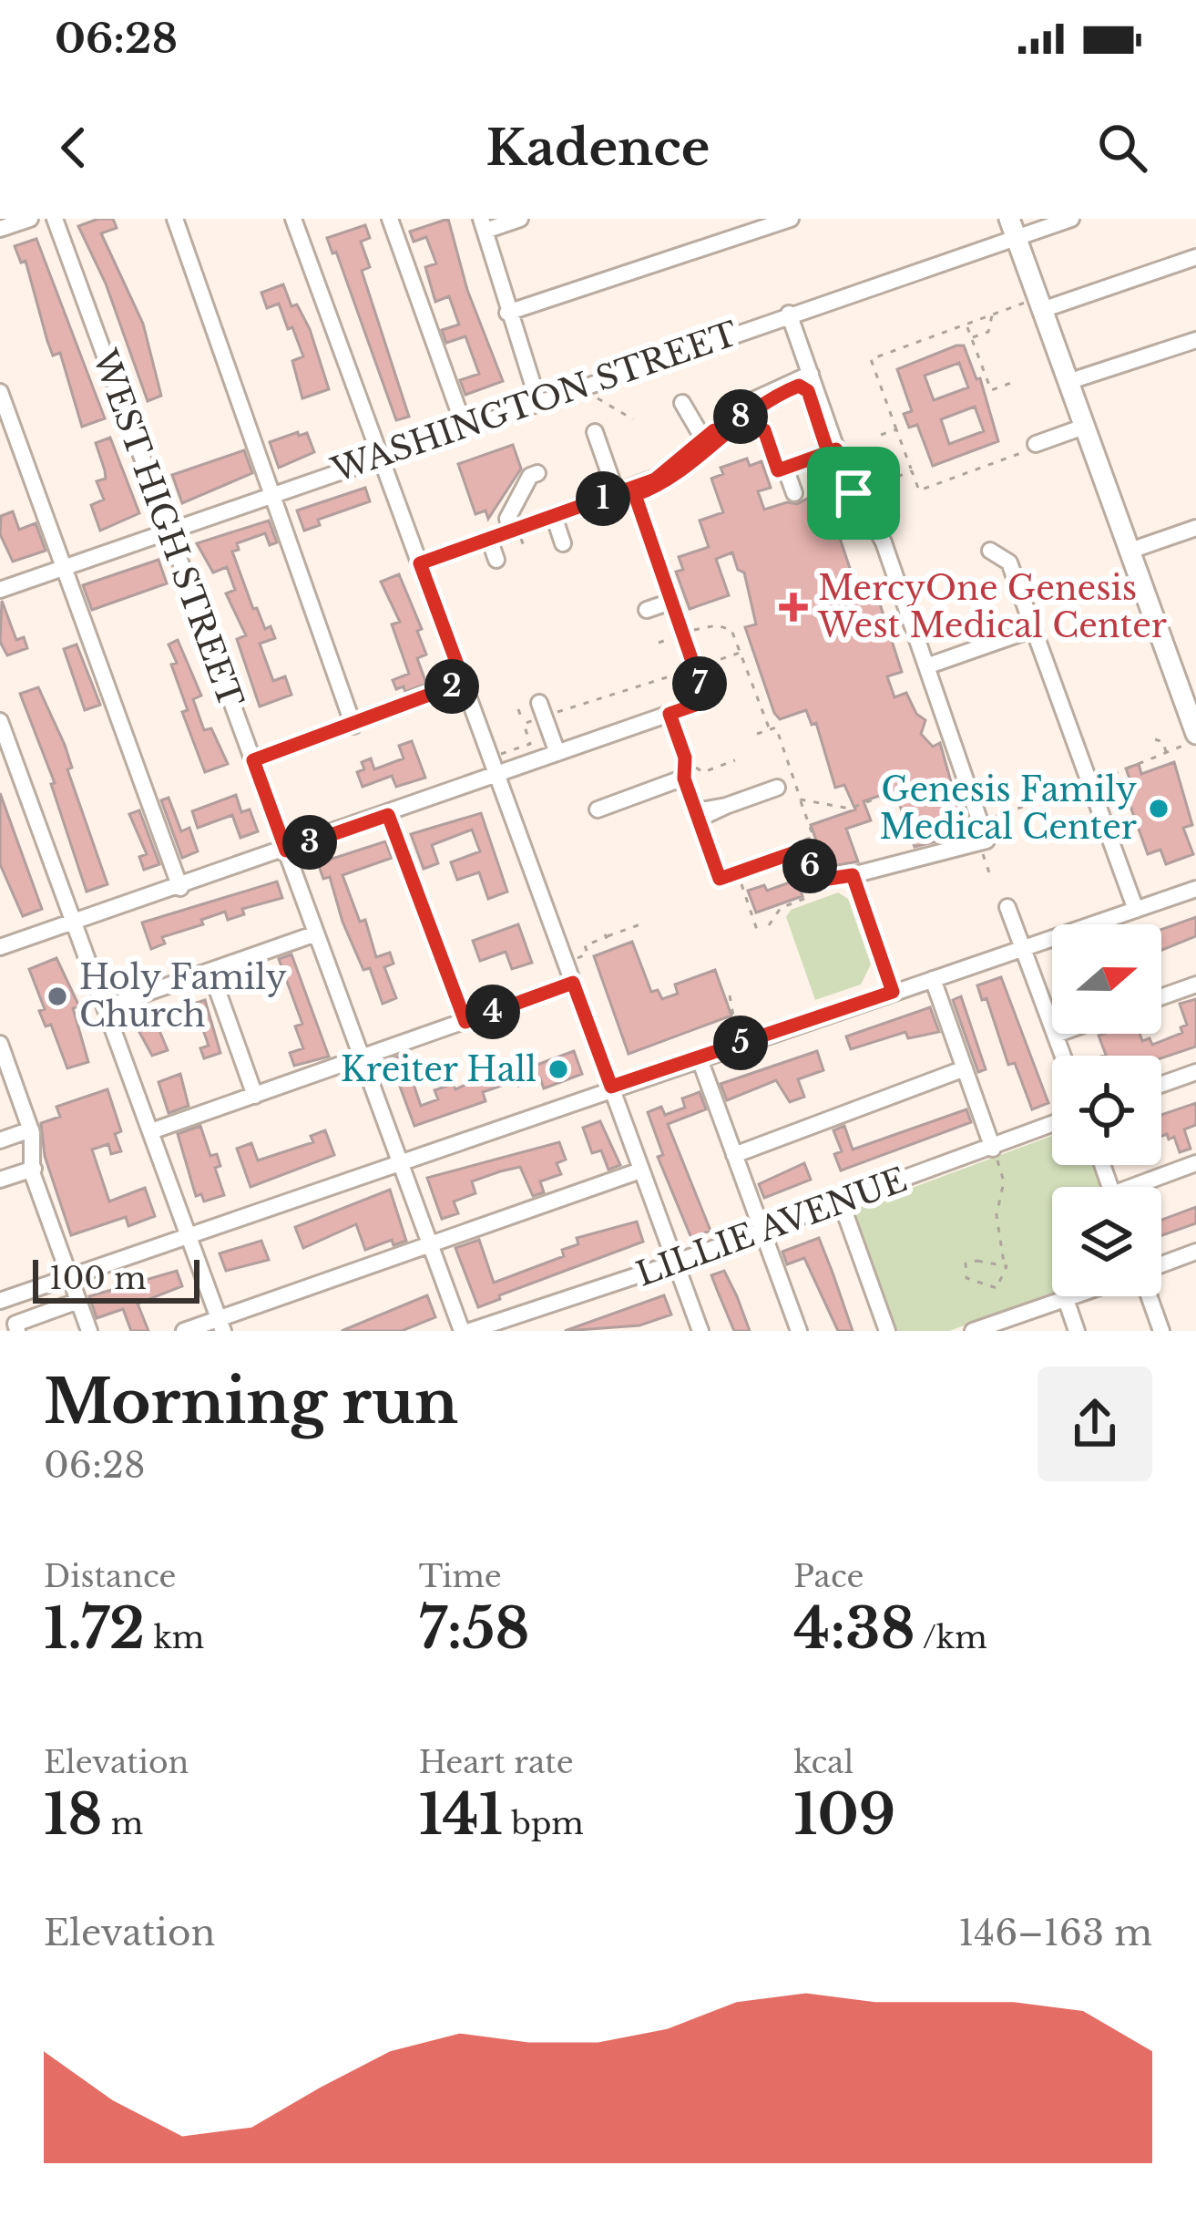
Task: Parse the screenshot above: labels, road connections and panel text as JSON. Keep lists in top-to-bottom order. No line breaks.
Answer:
{"streets":{"street":["WASHINGTON STREET","WEST HIGH STREET","LILLIE AVENUE"]},"crossings":[["WASHINGTON STREET","WEST HIGH STREET"],["WEST HIGH STREET","LILLIE AVENUE"]],"places":{"health":["MercyOne Genesis West Medical Center"],"other":["Genesis Family Medical Center","Holy Family Church","Kreiter Hall"]},"scale_bar":"100 m","north":"right","page":{"status":"06:28","header":"Kadence","pins":["8","1","7","2","3","6","4","5"],"scale":"100 m","heading":["Morning run","06:28"],"stats":[["Distance","1.72 km"],["Time","7:58"],["Pace","4:38 /km"],["Elevation","18 m"],["Heart rate","141 bpm"],["kcal","109"]],"chart":["Elevation","146–163 m"]}}
